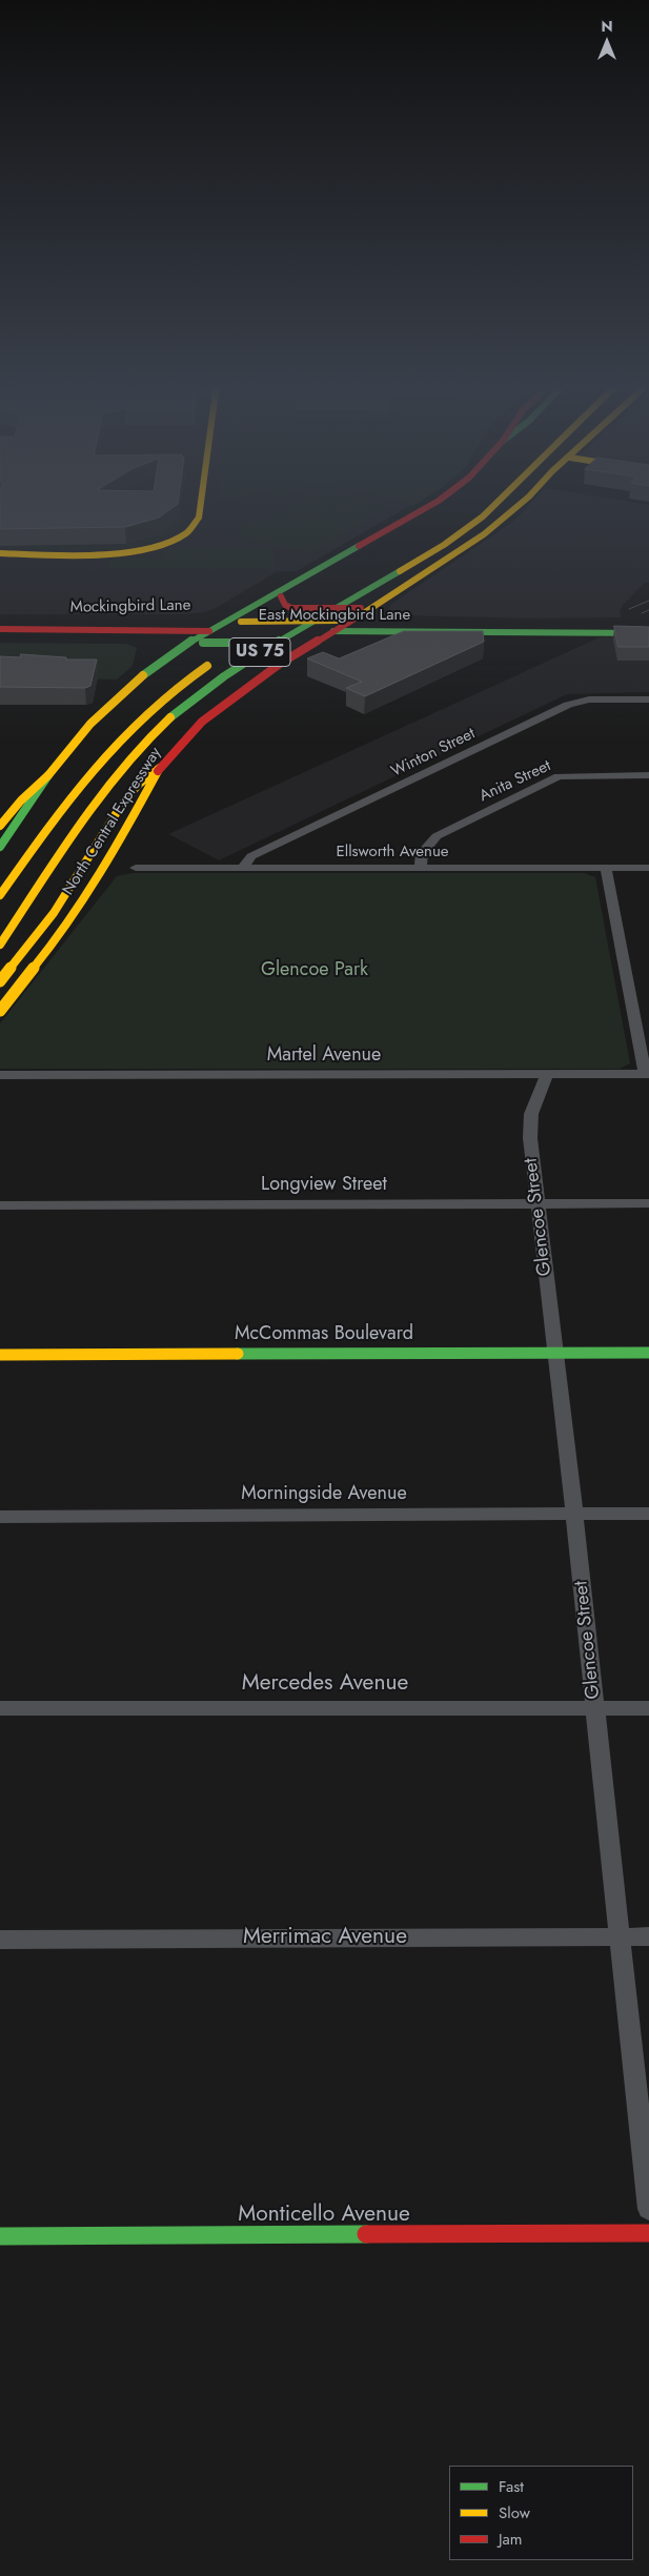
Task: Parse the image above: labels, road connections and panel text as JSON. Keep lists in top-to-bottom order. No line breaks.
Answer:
{"streets":{"main road":["Mockingbird Lane","East Mockingbird Lane","US 75","North Central Expressway","McCommas Boulevard","Monticello Avenue"],"street":["Winton Street","Anita Street","Ellsworth Avenue","Martel Avenue","Longview Street","Glencoe Street","Morningside Avenue","Mercedes Avenue","Merrimac Avenue"]},"crossings":[["Mockingbird Lane","East Mockingbird Lane"],["East Mockingbird Lane","North Central Expressway"],["Winton Street","Ellsworth Avenue"],["Anita Street","Ellsworth Avenue"],["Martel Avenue","Glencoe Street"],["Longview Street","Glencoe Street"],["Glencoe Street","McCommas Boulevard"],["Glencoe Street","Morningside Avenue"],["Glencoe Street","Mercedes Avenue"],["Glencoe Street","Merrimac Avenue"]],"parks":["Glencoe Park"],"legend":["Fast","Slow","Jam"],"north":"top"}
